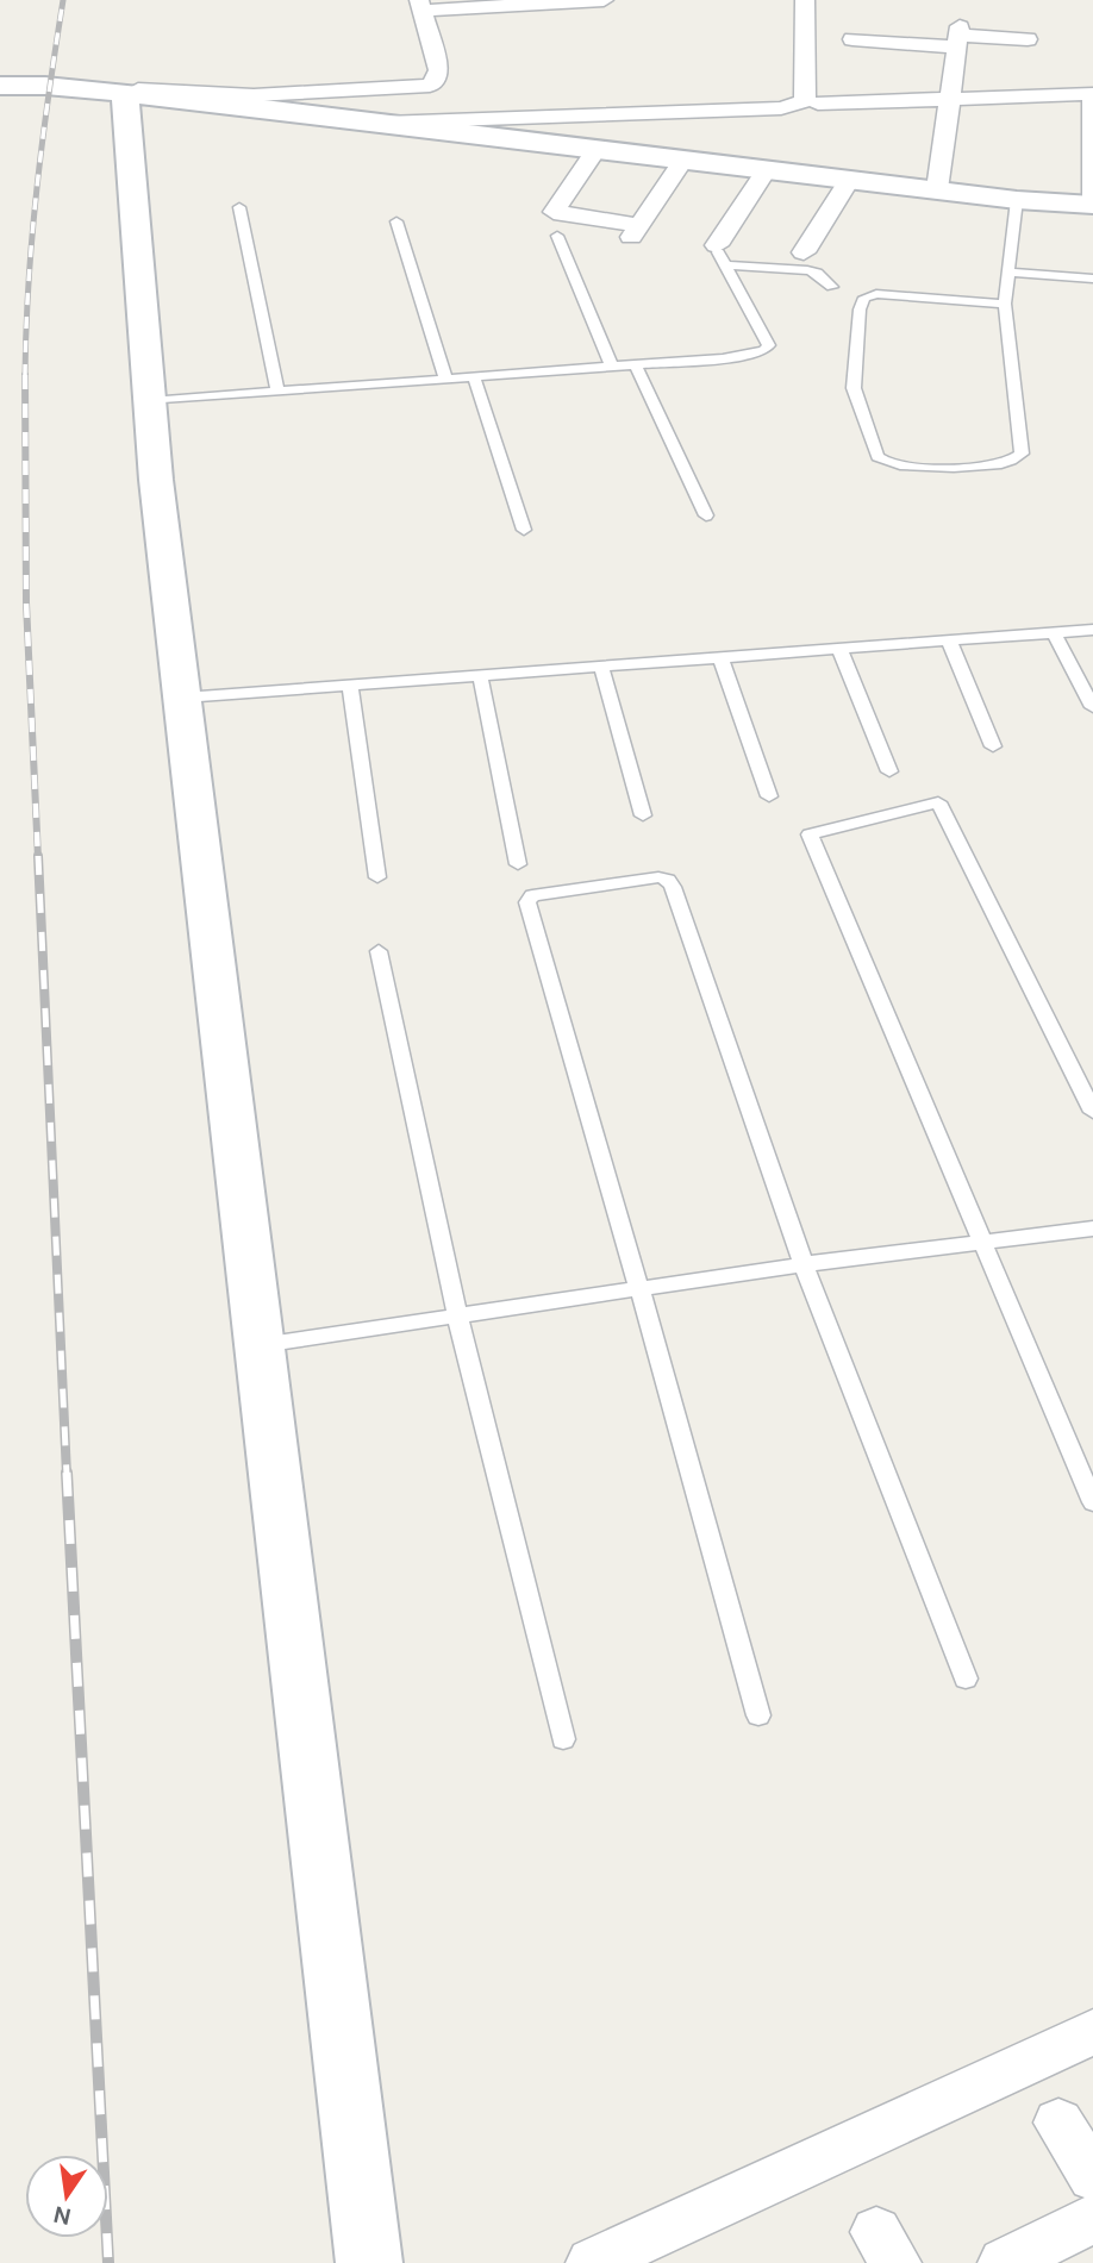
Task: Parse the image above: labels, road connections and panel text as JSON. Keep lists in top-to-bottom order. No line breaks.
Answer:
{"north":"bottom"}
